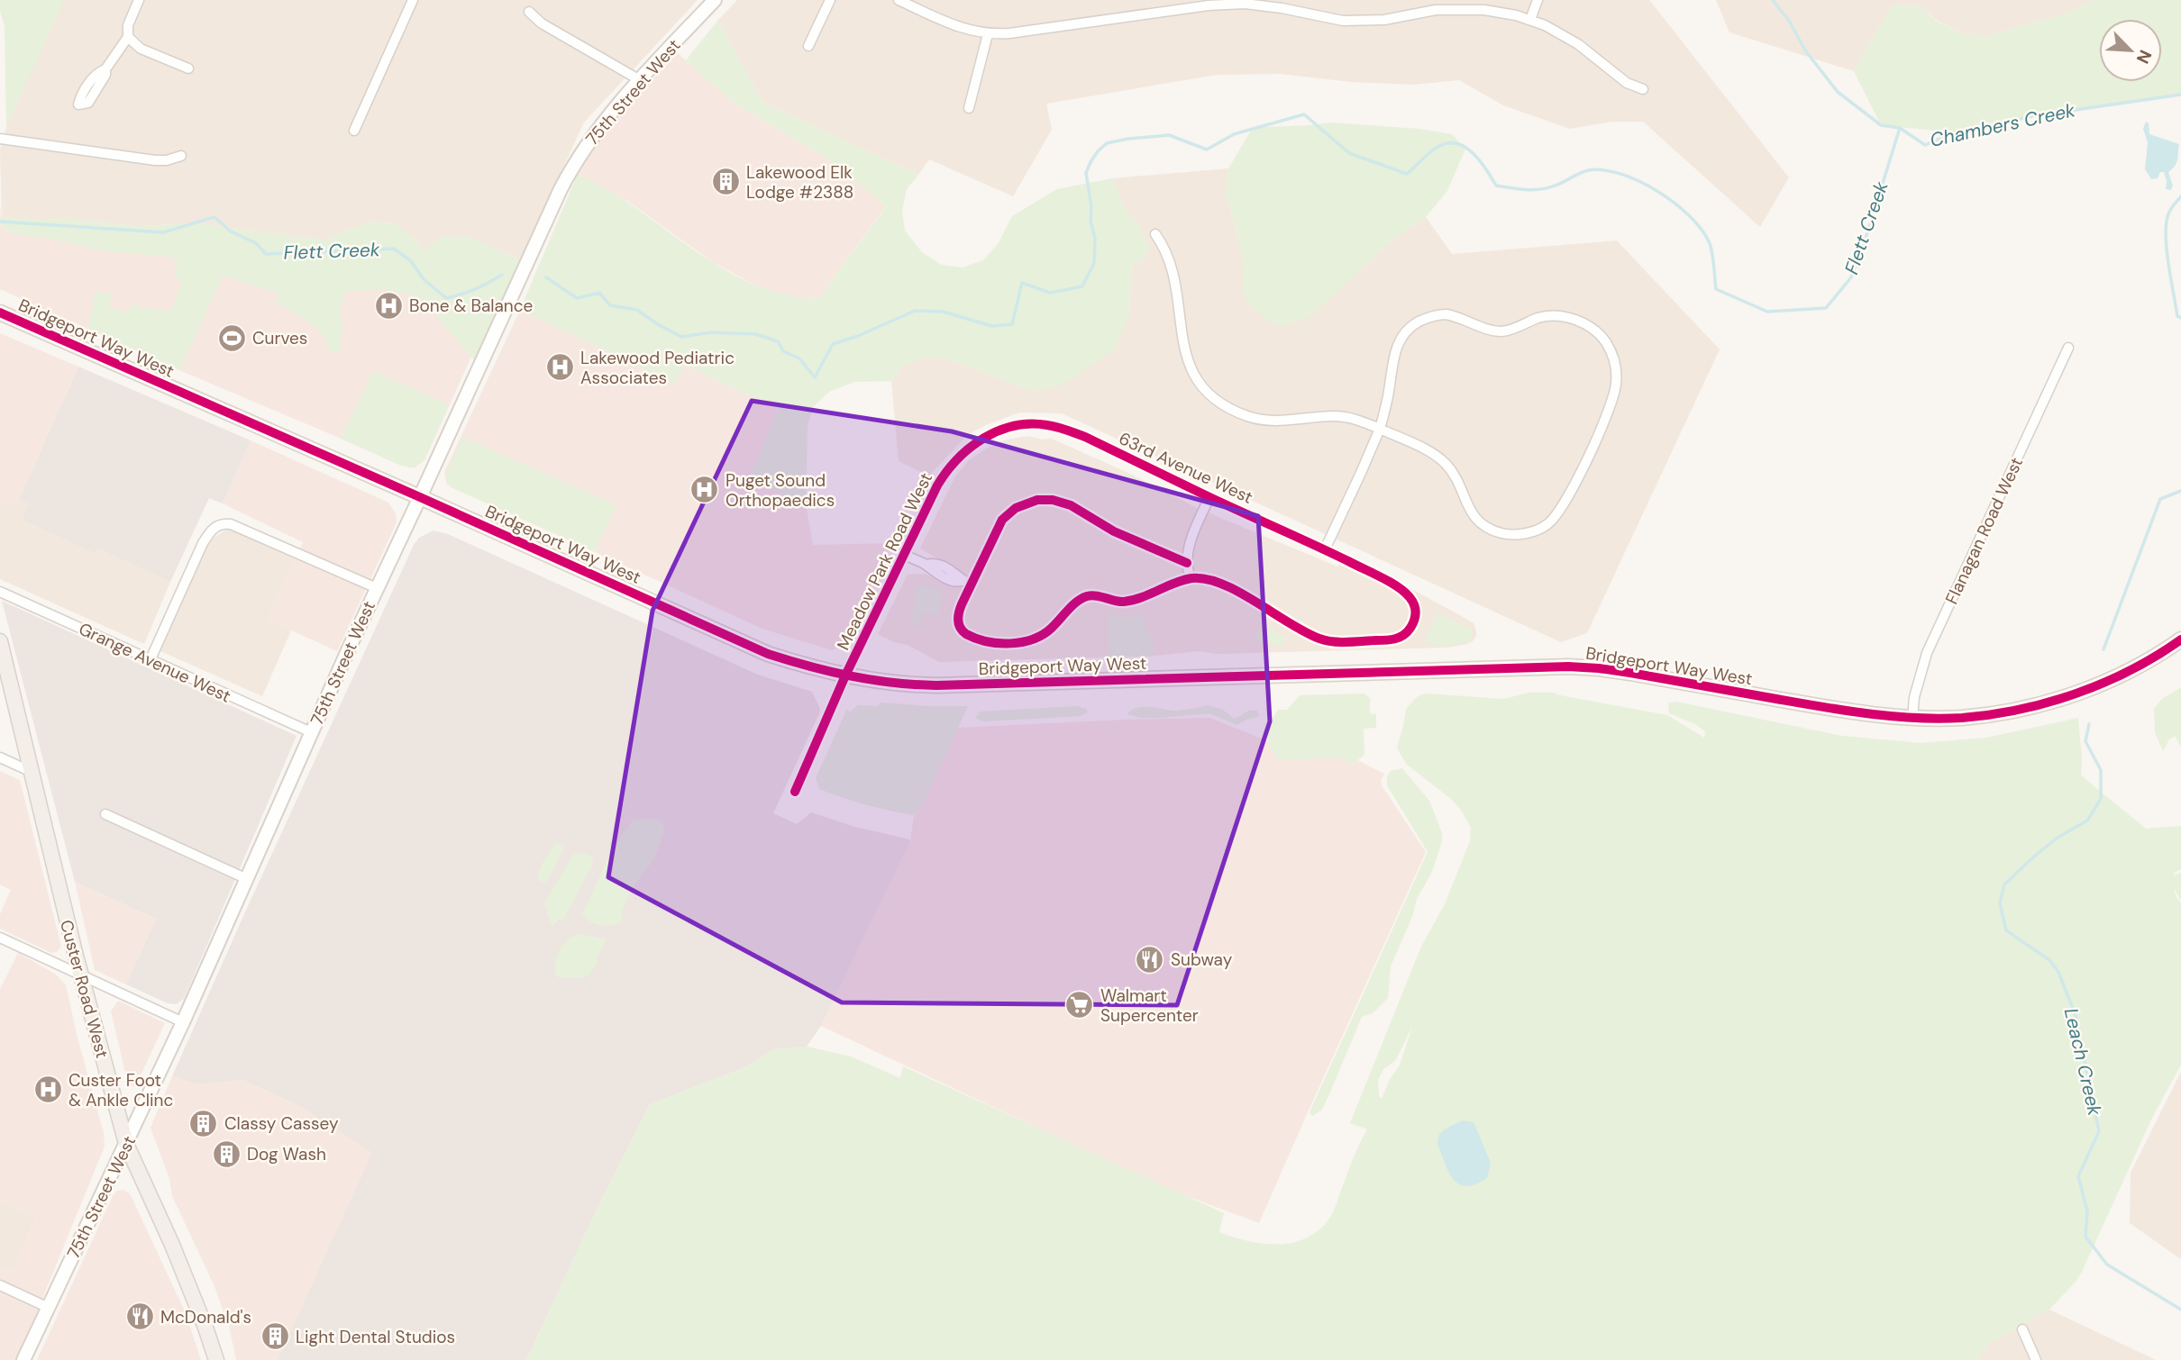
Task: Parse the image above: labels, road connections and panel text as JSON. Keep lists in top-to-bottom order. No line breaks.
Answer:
{"streets":{"main road":["Bridgeport Way West","Custer Road West"],"street":["75th Street West","63rd Avenue West","Flanagan Road West","Meadow Park Road West","Grange Avenue West"]},"crossings":[["75th Street West","Bridgeport Way West"],["75th Street West","Grange Avenue West"],["75th Street West","Custer Road West"],["Bridgeport Way West","Flanagan Road West"],["Bridgeport Way West","Meadow Park Road West"],["63rd Avenue West","Meadow Park Road West"]],"water":["Chambers Creek","Flett Creek","Leach Creek"],"places":{"building":["Lakewood Elk Lodge #2388","Classy Cassey","Dog Wash","Light Dental Studios"],"hospital":["Bone & Balance","Lakewood Pediatric Associates","Puget Sound Orthopaedics","Custer Foot & Ankle Clinc"],"sports":["Curves"],"restaurant":["Subway","McDonald's"],"supermarket":["Walmart Supercenter"]},"north":"bottom right"}
